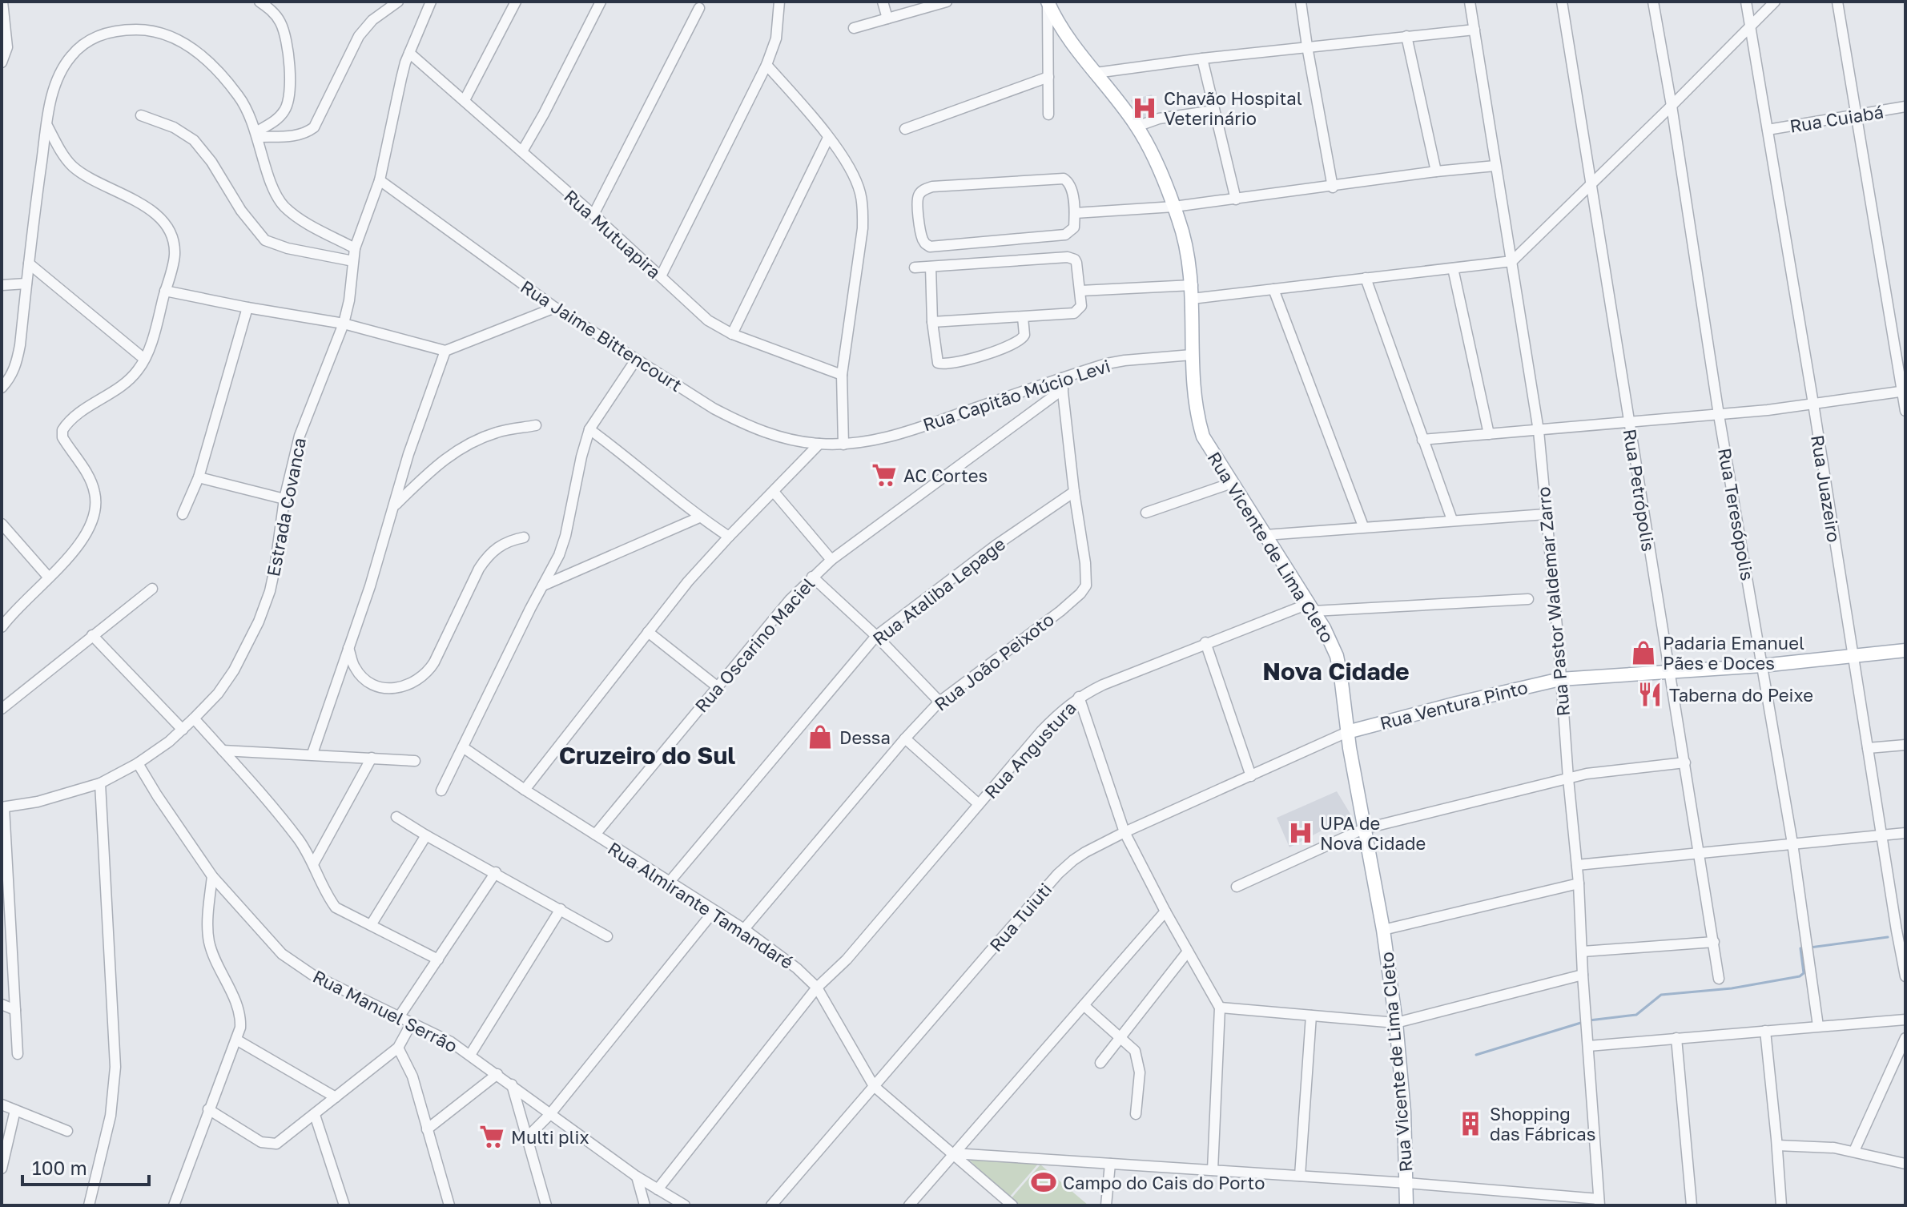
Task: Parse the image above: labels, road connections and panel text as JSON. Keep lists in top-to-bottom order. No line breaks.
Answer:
{"streets":{"main road":["Rua Vicente de Lima Cleto","Rua Ventura Pinto"],"street":["Rua Cuiabá","Rua Mutuapira","Rua Jaime Bittencourt","Rua Capitão Múcio Levi","Rua Juazeiro","Rua Petrópolis","Estrada Covanca","Rua Teresópolis","Rua Ataliba Lepage","Rua Pastor Waldemar Zarro","Rua Oscarino Maciel","Rua João Peixoto","Rua Angustura","Rua Almirante Tamandaré","Rua Tuiuti","Rua Manuel Serrão"]},"crossings":[["Rua Cuiabá","Rua Juazeiro"],["Rua Mutuapira","Estrada Covanca"],["Rua Jaime Bittencourt","Rua Capitão Múcio Levi"],["Rua Jaime Bittencourt","Estrada Covanca"],["Rua Capitão Múcio Levi","Rua Vicente de Lima Cleto"],["Rua Capitão Múcio Levi","Rua João Peixoto"],["Rua Juazeiro","Rua Ventura Pinto"],["Rua Petrópolis","Rua Ventura Pinto"],["Estrada Covanca","Rua Manuel Serrão"],["Rua Teresópolis","Rua Ventura Pinto"],["Rua Vicente de Lima Cleto","Rua Ventura Pinto"],["Rua Vicente de Lima Cleto","Rua Angustura"],["Rua Vicente de Lima Cleto","Rua Tuiuti"],["Rua Ataliba Lepage","Rua João Peixoto"],["Rua Ataliba Lepage","Rua Almirante Tamandaré"],["Rua Pastor Waldemar Zarro","Rua Ventura Pinto"],["Rua Oscarino Maciel","Rua João Peixoto"],["Rua Oscarino Maciel","Rua Almirante Tamandaré"],["Rua João Peixoto","Rua Almirante Tamandaré"],["Rua Ventura Pinto","Rua Tuiuti"],["Rua Angustura","Rua Almirante Tamandaré"],["Rua Angustura","Rua Manuel Serrão"],["Rua Almirante Tamandaré","Rua Tuiuti"]],"districts":["Nova Cidade","Cruzeiro do Sul"],"places":{"hospital":["Chavão Hospital Veterinário","UPA de Nova Cidade"],"supermarket":["AC Cortes","Multi plix"],"shop":["Padaria Emanuel Pães e Doces","Dessa"],"restaurant":["Taberna do Peixe"],"building":["Shopping das Fábricas"],"sports":["Campo do Cais do Porto"]},"scale_bar":"100 m"}
